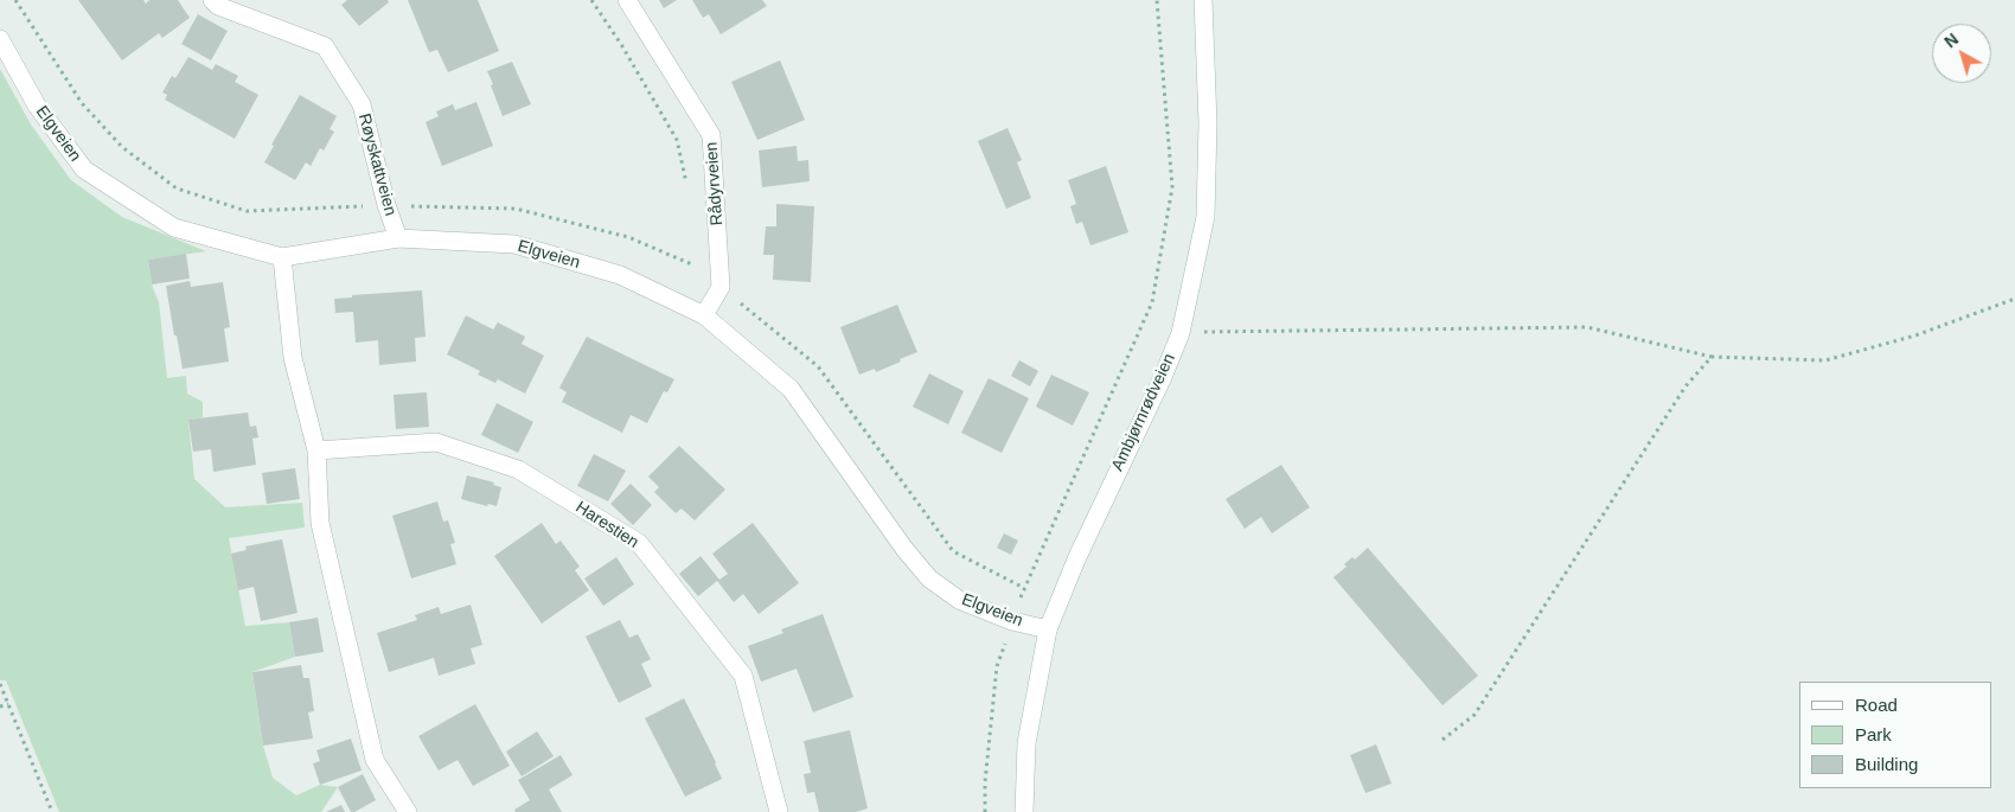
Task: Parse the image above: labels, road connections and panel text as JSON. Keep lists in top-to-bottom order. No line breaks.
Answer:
{"streets":{"street":["Elgveien","Røyskattveien","Rådyrveien","Ambjørnrødveien","Harestien"]},"crossings":[["Elgveien","Røyskattveien"],["Elgveien","Ambjørnrødveien"]],"legend":["Road","Park","Building"],"north":"top left"}
